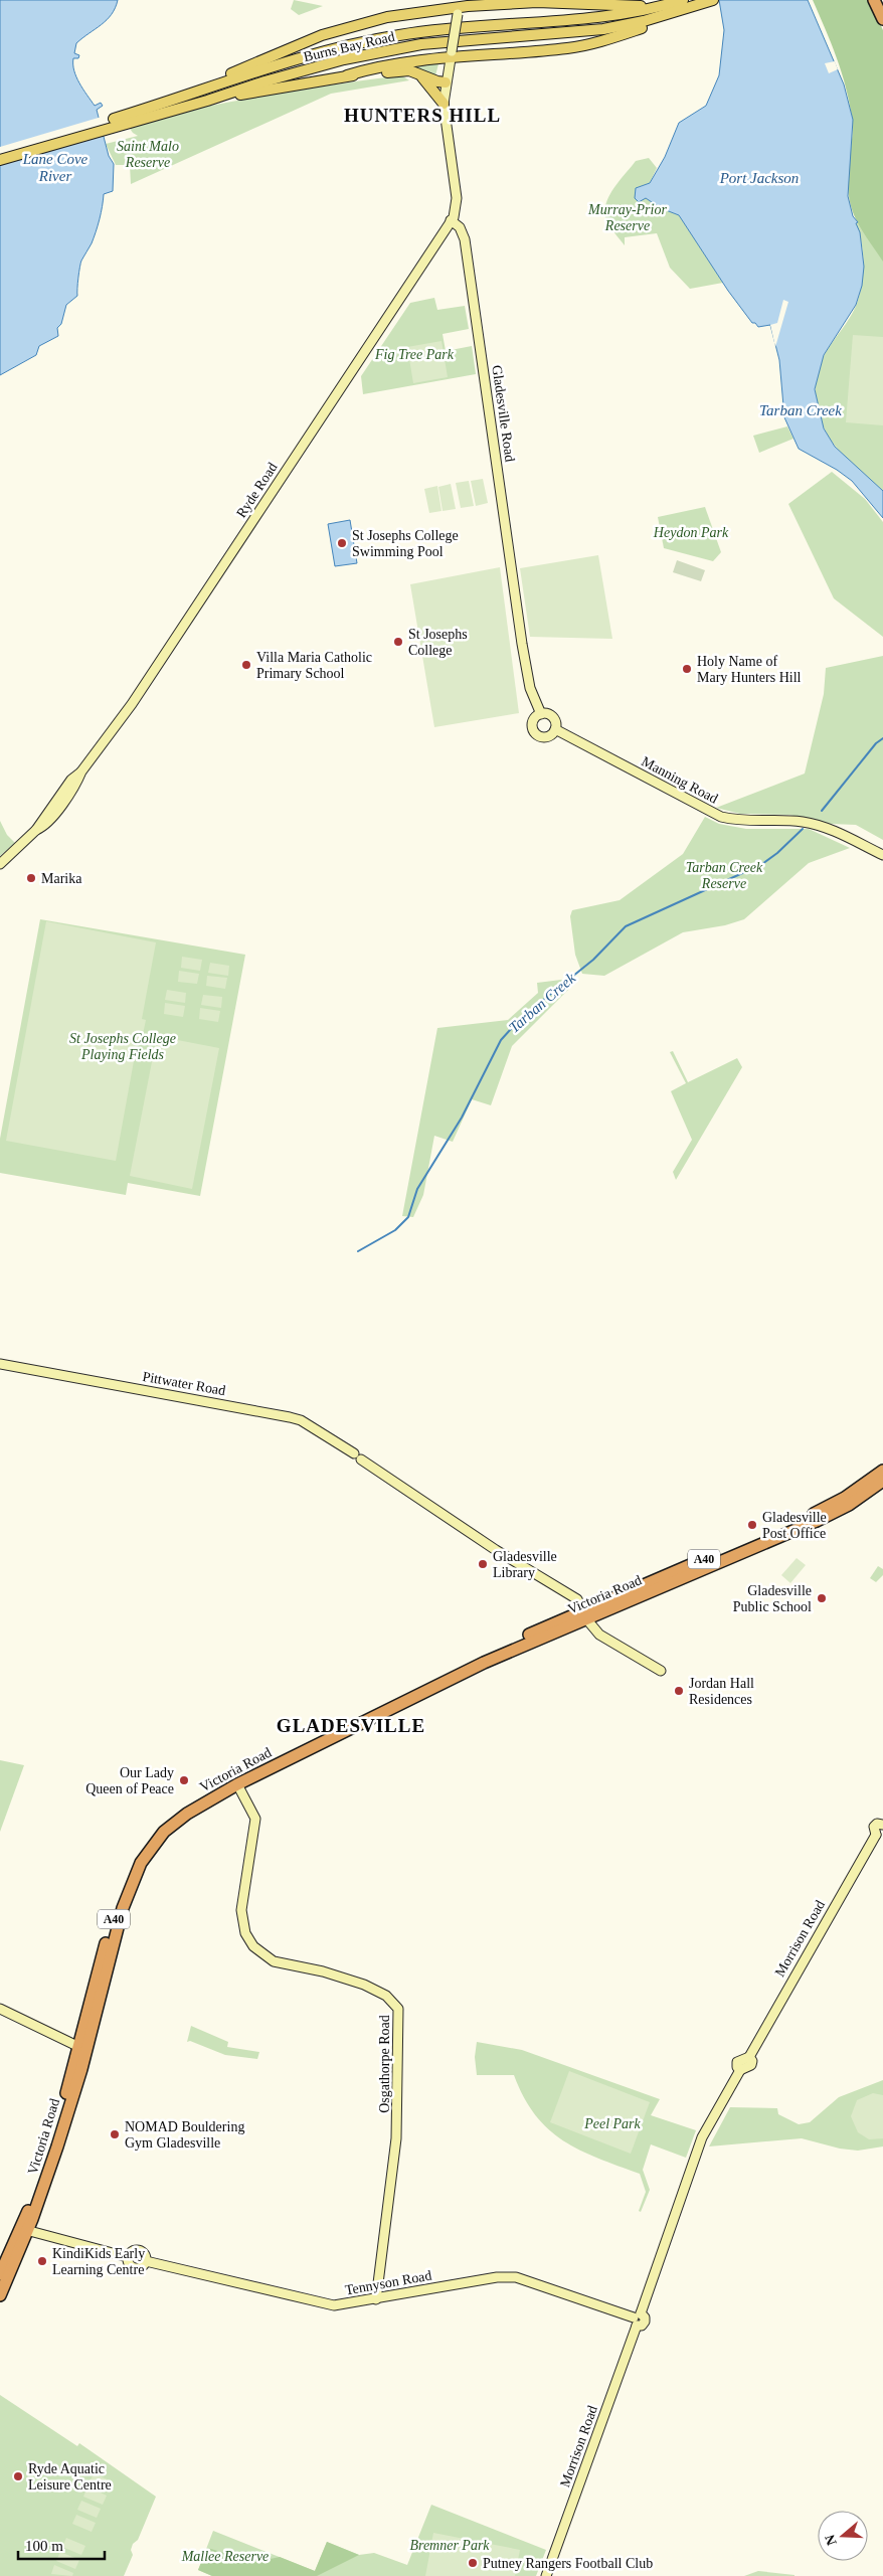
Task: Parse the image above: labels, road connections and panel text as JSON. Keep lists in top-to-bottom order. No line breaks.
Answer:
{"streets":{"highway":["A40","Victoria Road"],"main road":["Burns Bay Road"],"street":["Gladesville Road","Ryde Road","Manning Road","Pittwater Road","Morrison Road","Osgathorpe Road","Tennyson Road"]},"crossings":[["Gladesville Road","Ryde Road"],["Gladesville Road","Manning Road"],["Pittwater Road","Victoria Road"],["Victoria Road","Osgathorpe Road"],["Victoria Road","Tennyson Road"],["Morrison Road","Tennyson Road"],["Osgathorpe Road","Tennyson Road"]],"districts":["HUNTERS HILL","GLADESVILLE"],"water":["Lane Cove River","Port Jackson","Tarban Creek"],"parks":["Saint Malo Reserve","Murray-Prior Reserve","Fig Tree Park","Heydon Park","Tarban Creek Reserve","St Josephs College Playing Fields","Peel Park","Bremner Park","Mallee Reserve"],"places":["St Josephs College Swimming Pool","St Josephs College","Villa Maria Catholic Primary School","Holy Name of Mary Hunters Hill","Marika","Gladesville Post Office","Gladesville Library","Gladesville Public School","Jordan Hall Residences","Our Lady Queen of Peace","NOMAD Bouldering Gym Gladesville","KindiKids Early Learning Centre","Ryde Aquatic Leisure Centre","Putney Rangers Football Club"],"scale_bar":"100 m","north":"left"}
